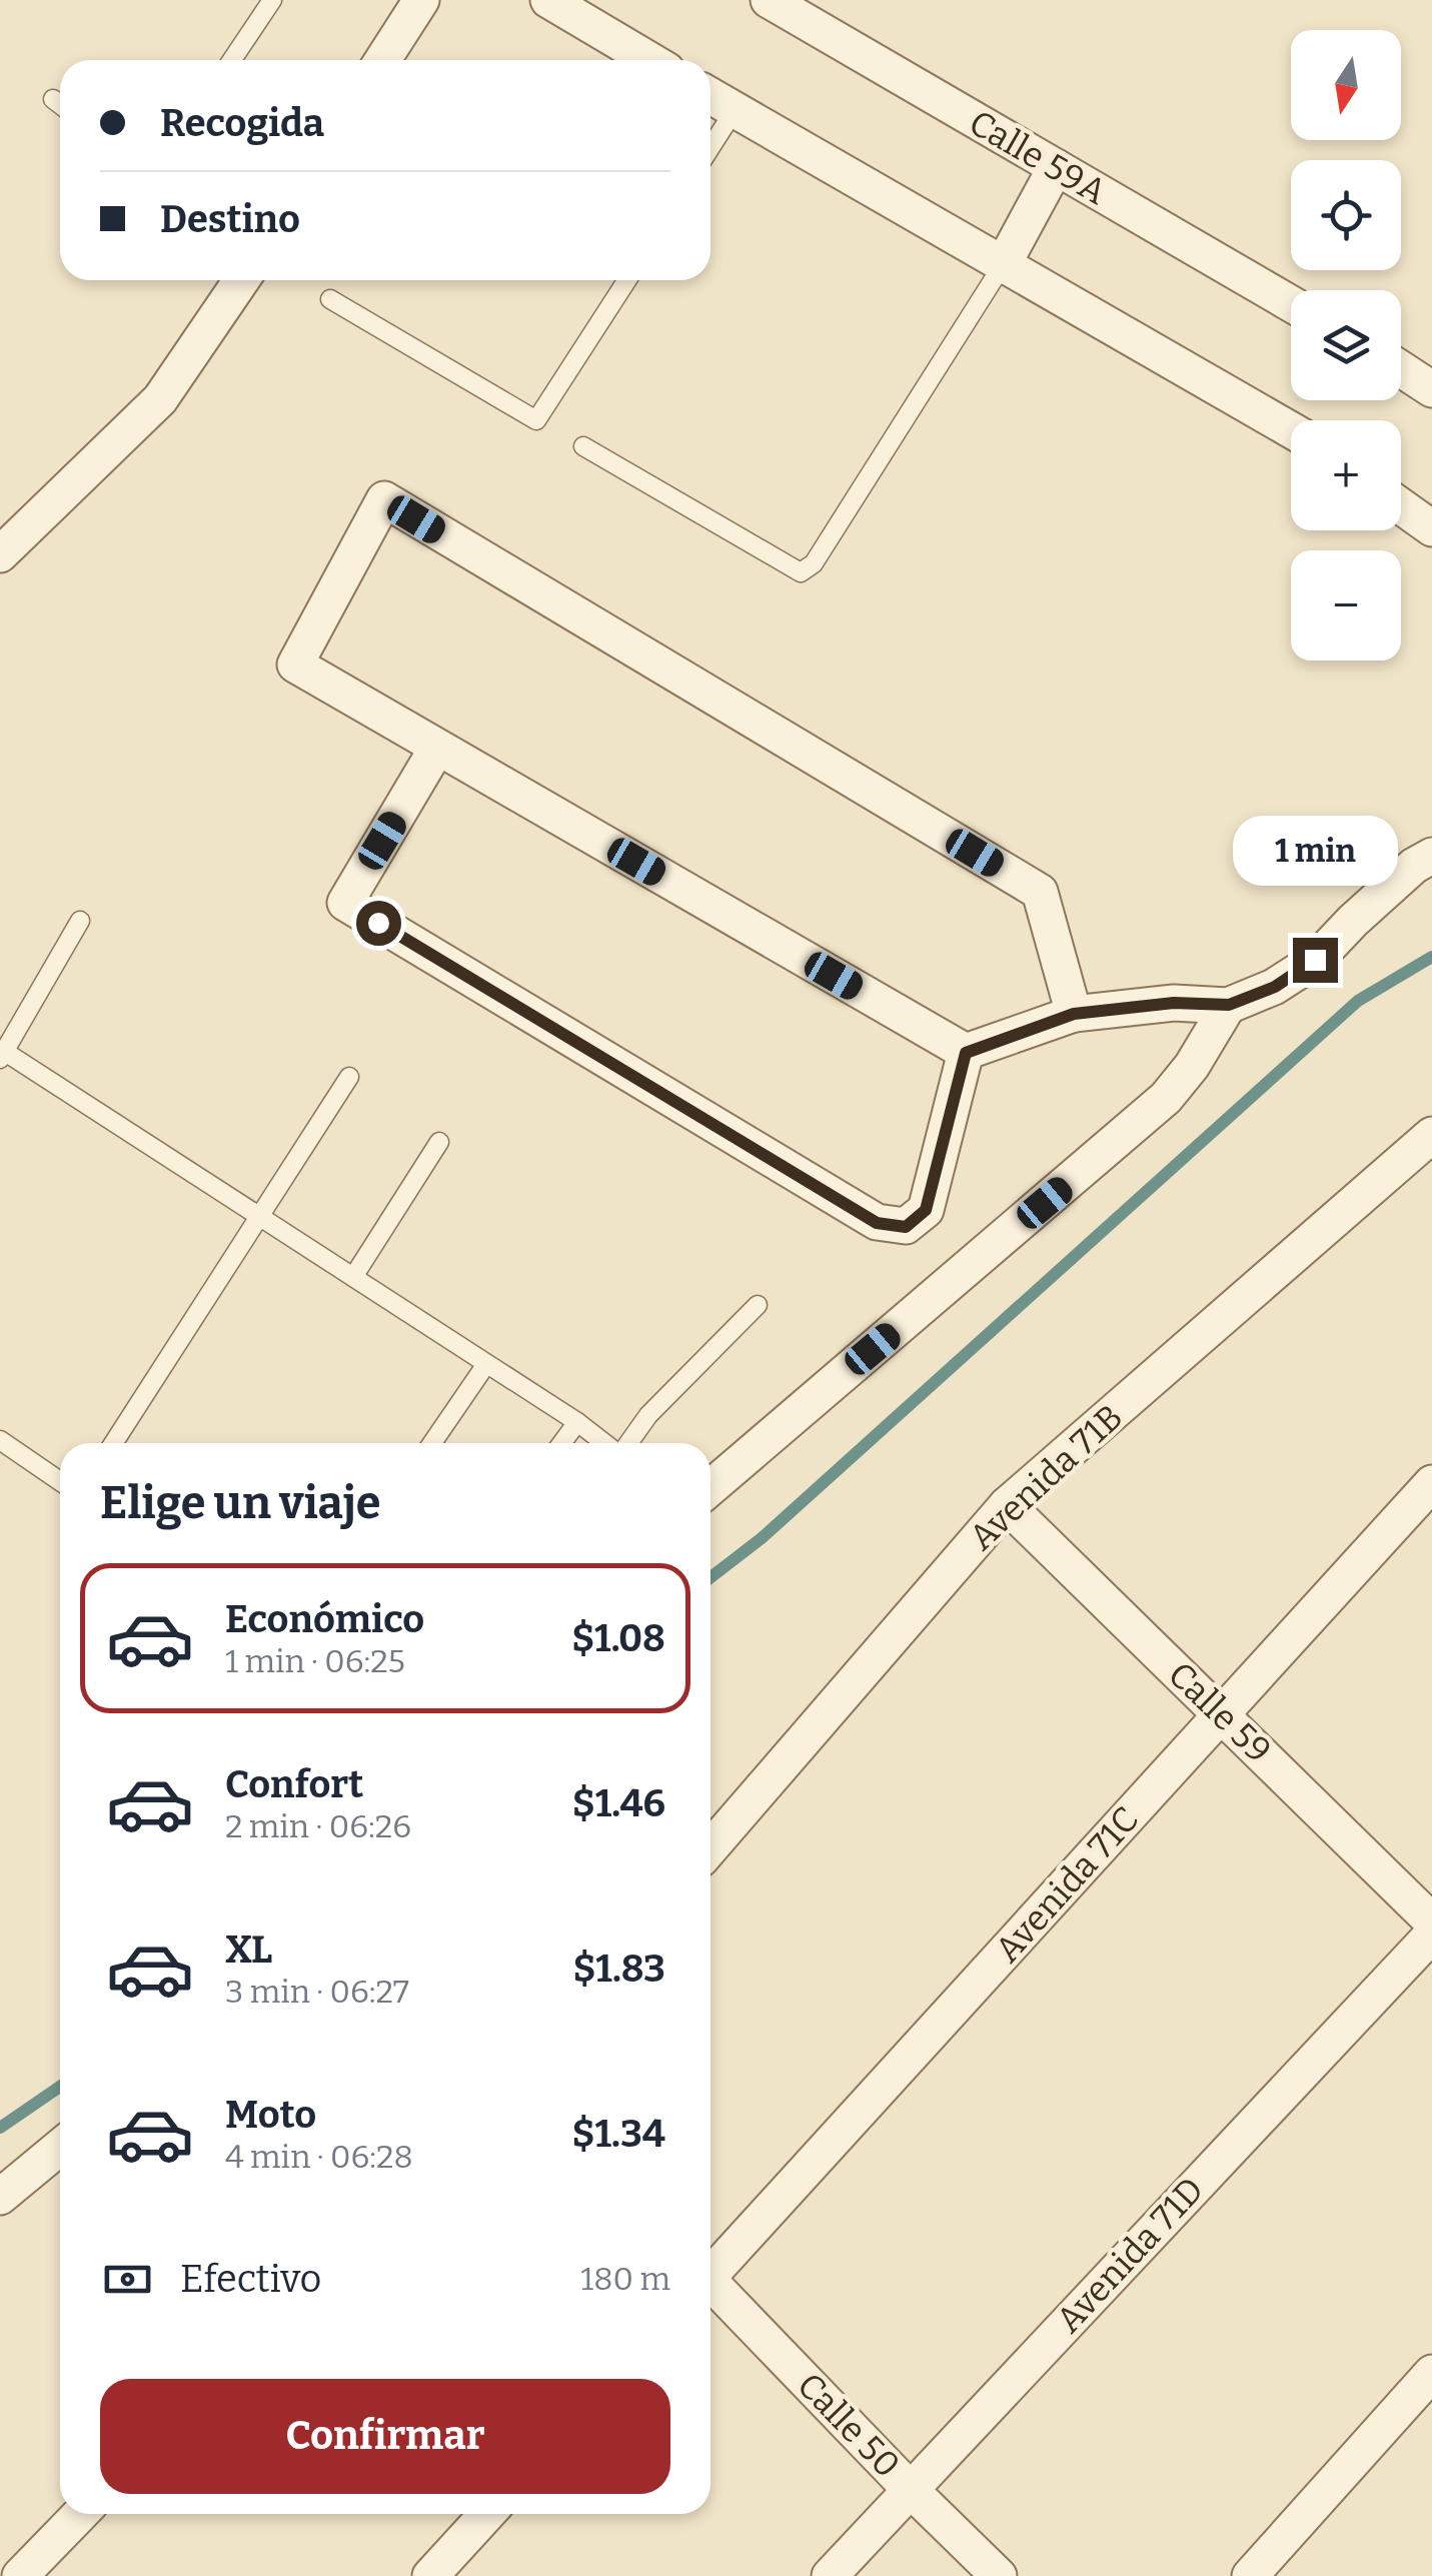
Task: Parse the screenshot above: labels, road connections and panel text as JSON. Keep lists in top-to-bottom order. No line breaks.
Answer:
{"streets":{"street":["Calle 59A","Avenida 71B","Calle 59","Avenida 71C","Avenida 71D","Calle 50"]},"crossings":[["Avenida 71B","Calle 59"],["Calle 59","Avenida 71C"],["Avenida 71D","Calle 50"]],"north":"bottom","page":{"map_buttons":["+","−"],"banner":["Recogida","Destino"],"bubble":"1 min","heading":"Elige un viaje","list":[{"name":"Económico","note":"1 min · 06:25","value":"$1.08"},{"name":"Confort","note":"2 min · 06:26","value":"$1.46"},{"name":"XL","note":"3 min · 06:27","value":"$1.83"},{"name":"Moto","note":"4 min · 06:28","value":"$1.34"}],"pay":["Efectivo","180 m"],"buttons":"Confirmar"}}
